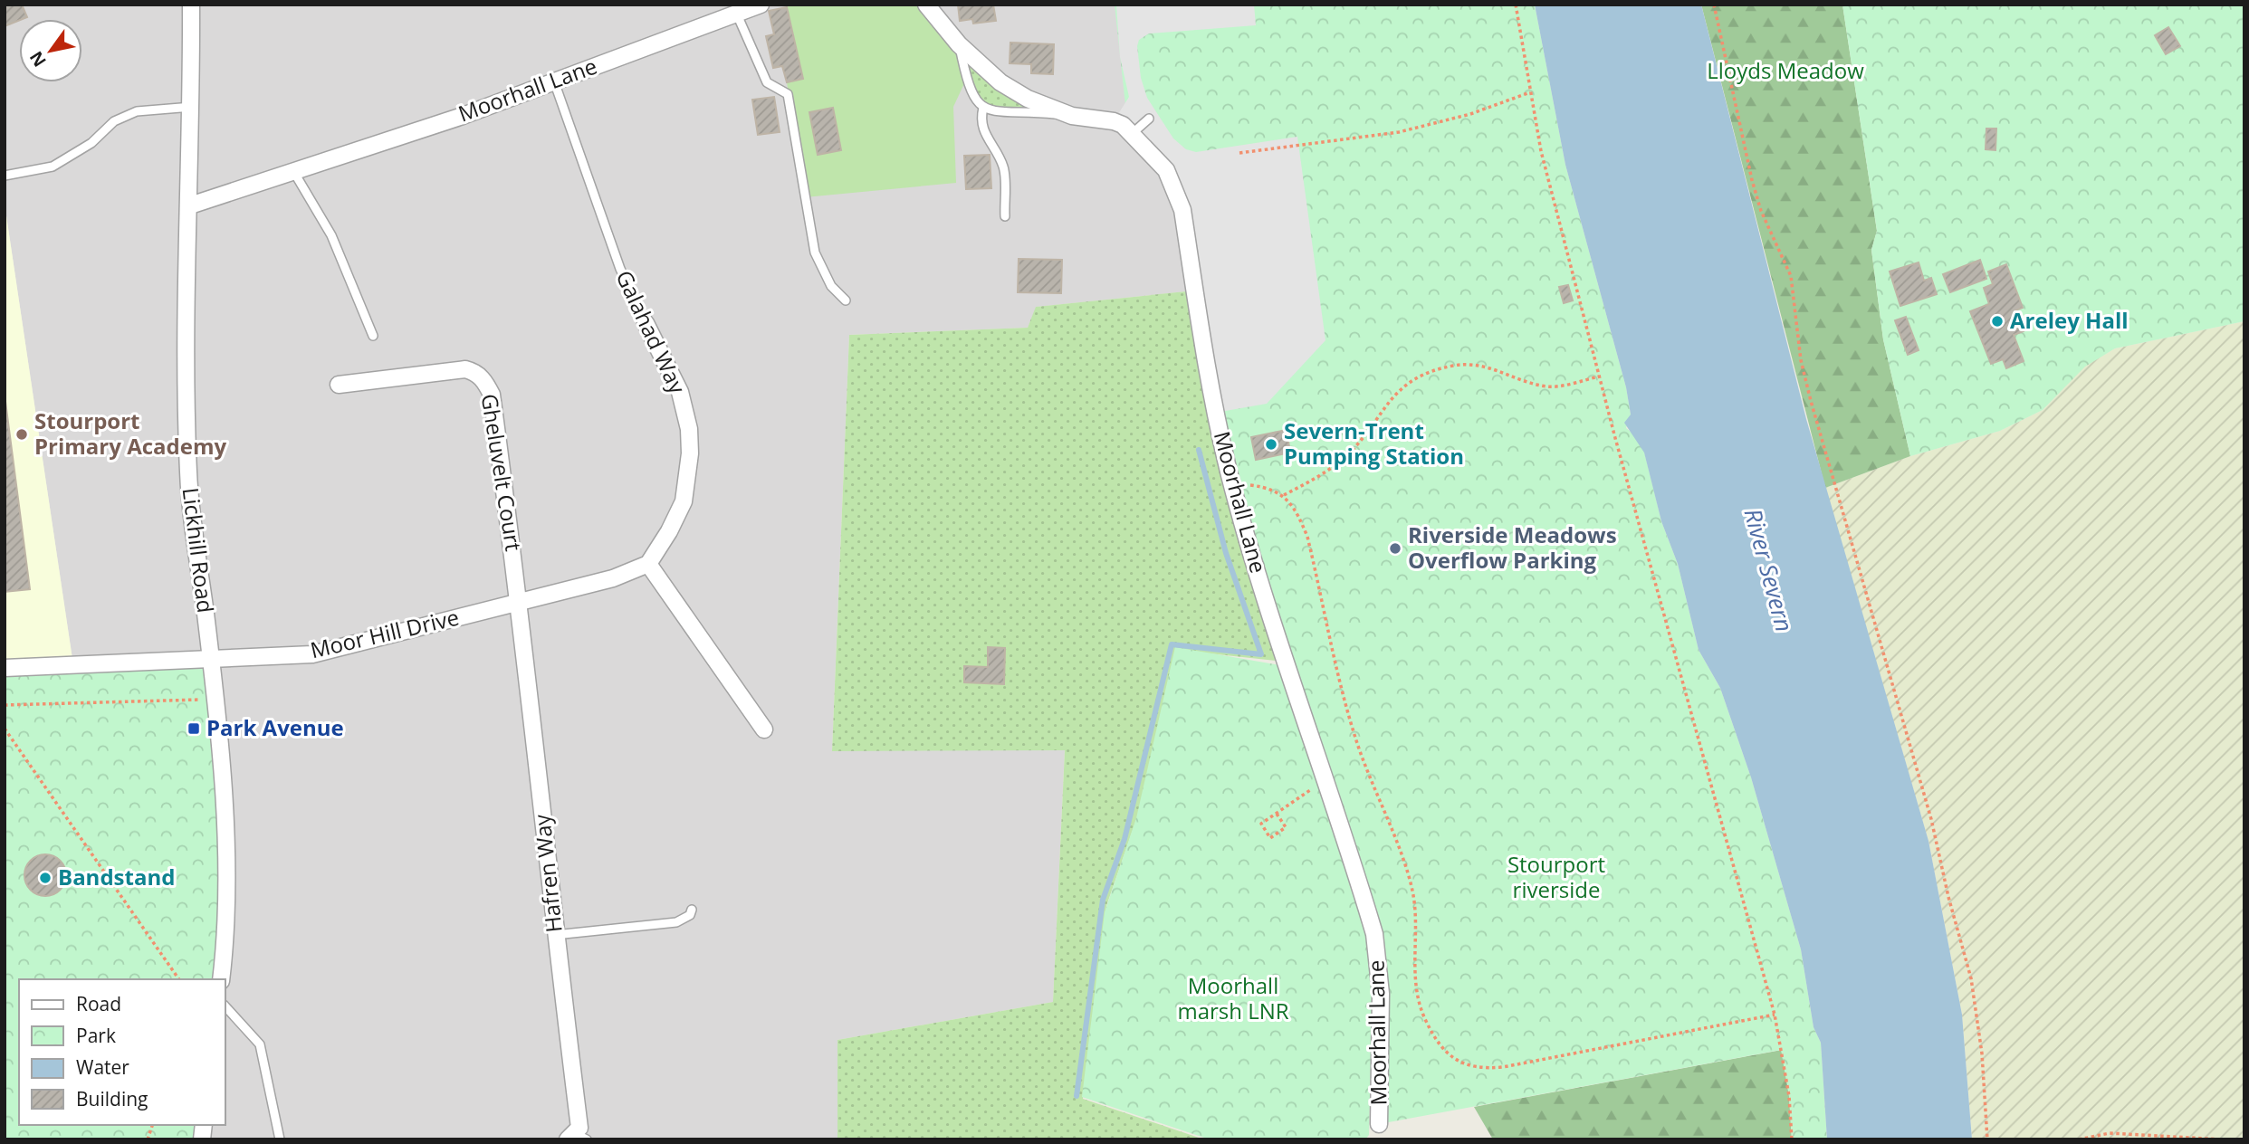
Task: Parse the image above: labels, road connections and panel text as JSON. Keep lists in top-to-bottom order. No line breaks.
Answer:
{"streets":{"street":["Moorhall Lane","Galahad Way","Gheluvelt Court","Lickhill Road","Moor Hill Drive","Hafren Way"]},"crossings":[["Moorhall Lane","Galahad Way"],["Moorhall Lane","Lickhill Road"],["Gheluvelt Court","Moor Hill Drive"],["Gheluvelt Court","Hafren Way"],["Lickhill Road","Moor Hill Drive"],["Moor Hill Drive","Hafren Way"]],"water":["River Severn"],"parks":["Lloyds Meadow","Stourport riverside","Moorhall marsh LNR"],"places":{"other":["Areley Hall","Stourport Primary Academy","Severn-Trent Pumping Station","Riverside Meadows Overflow Parking","Bandstand"],"transit":["Park Avenue"]},"legend":["Road","Park","Water","Building"],"north":"bottom left"}
